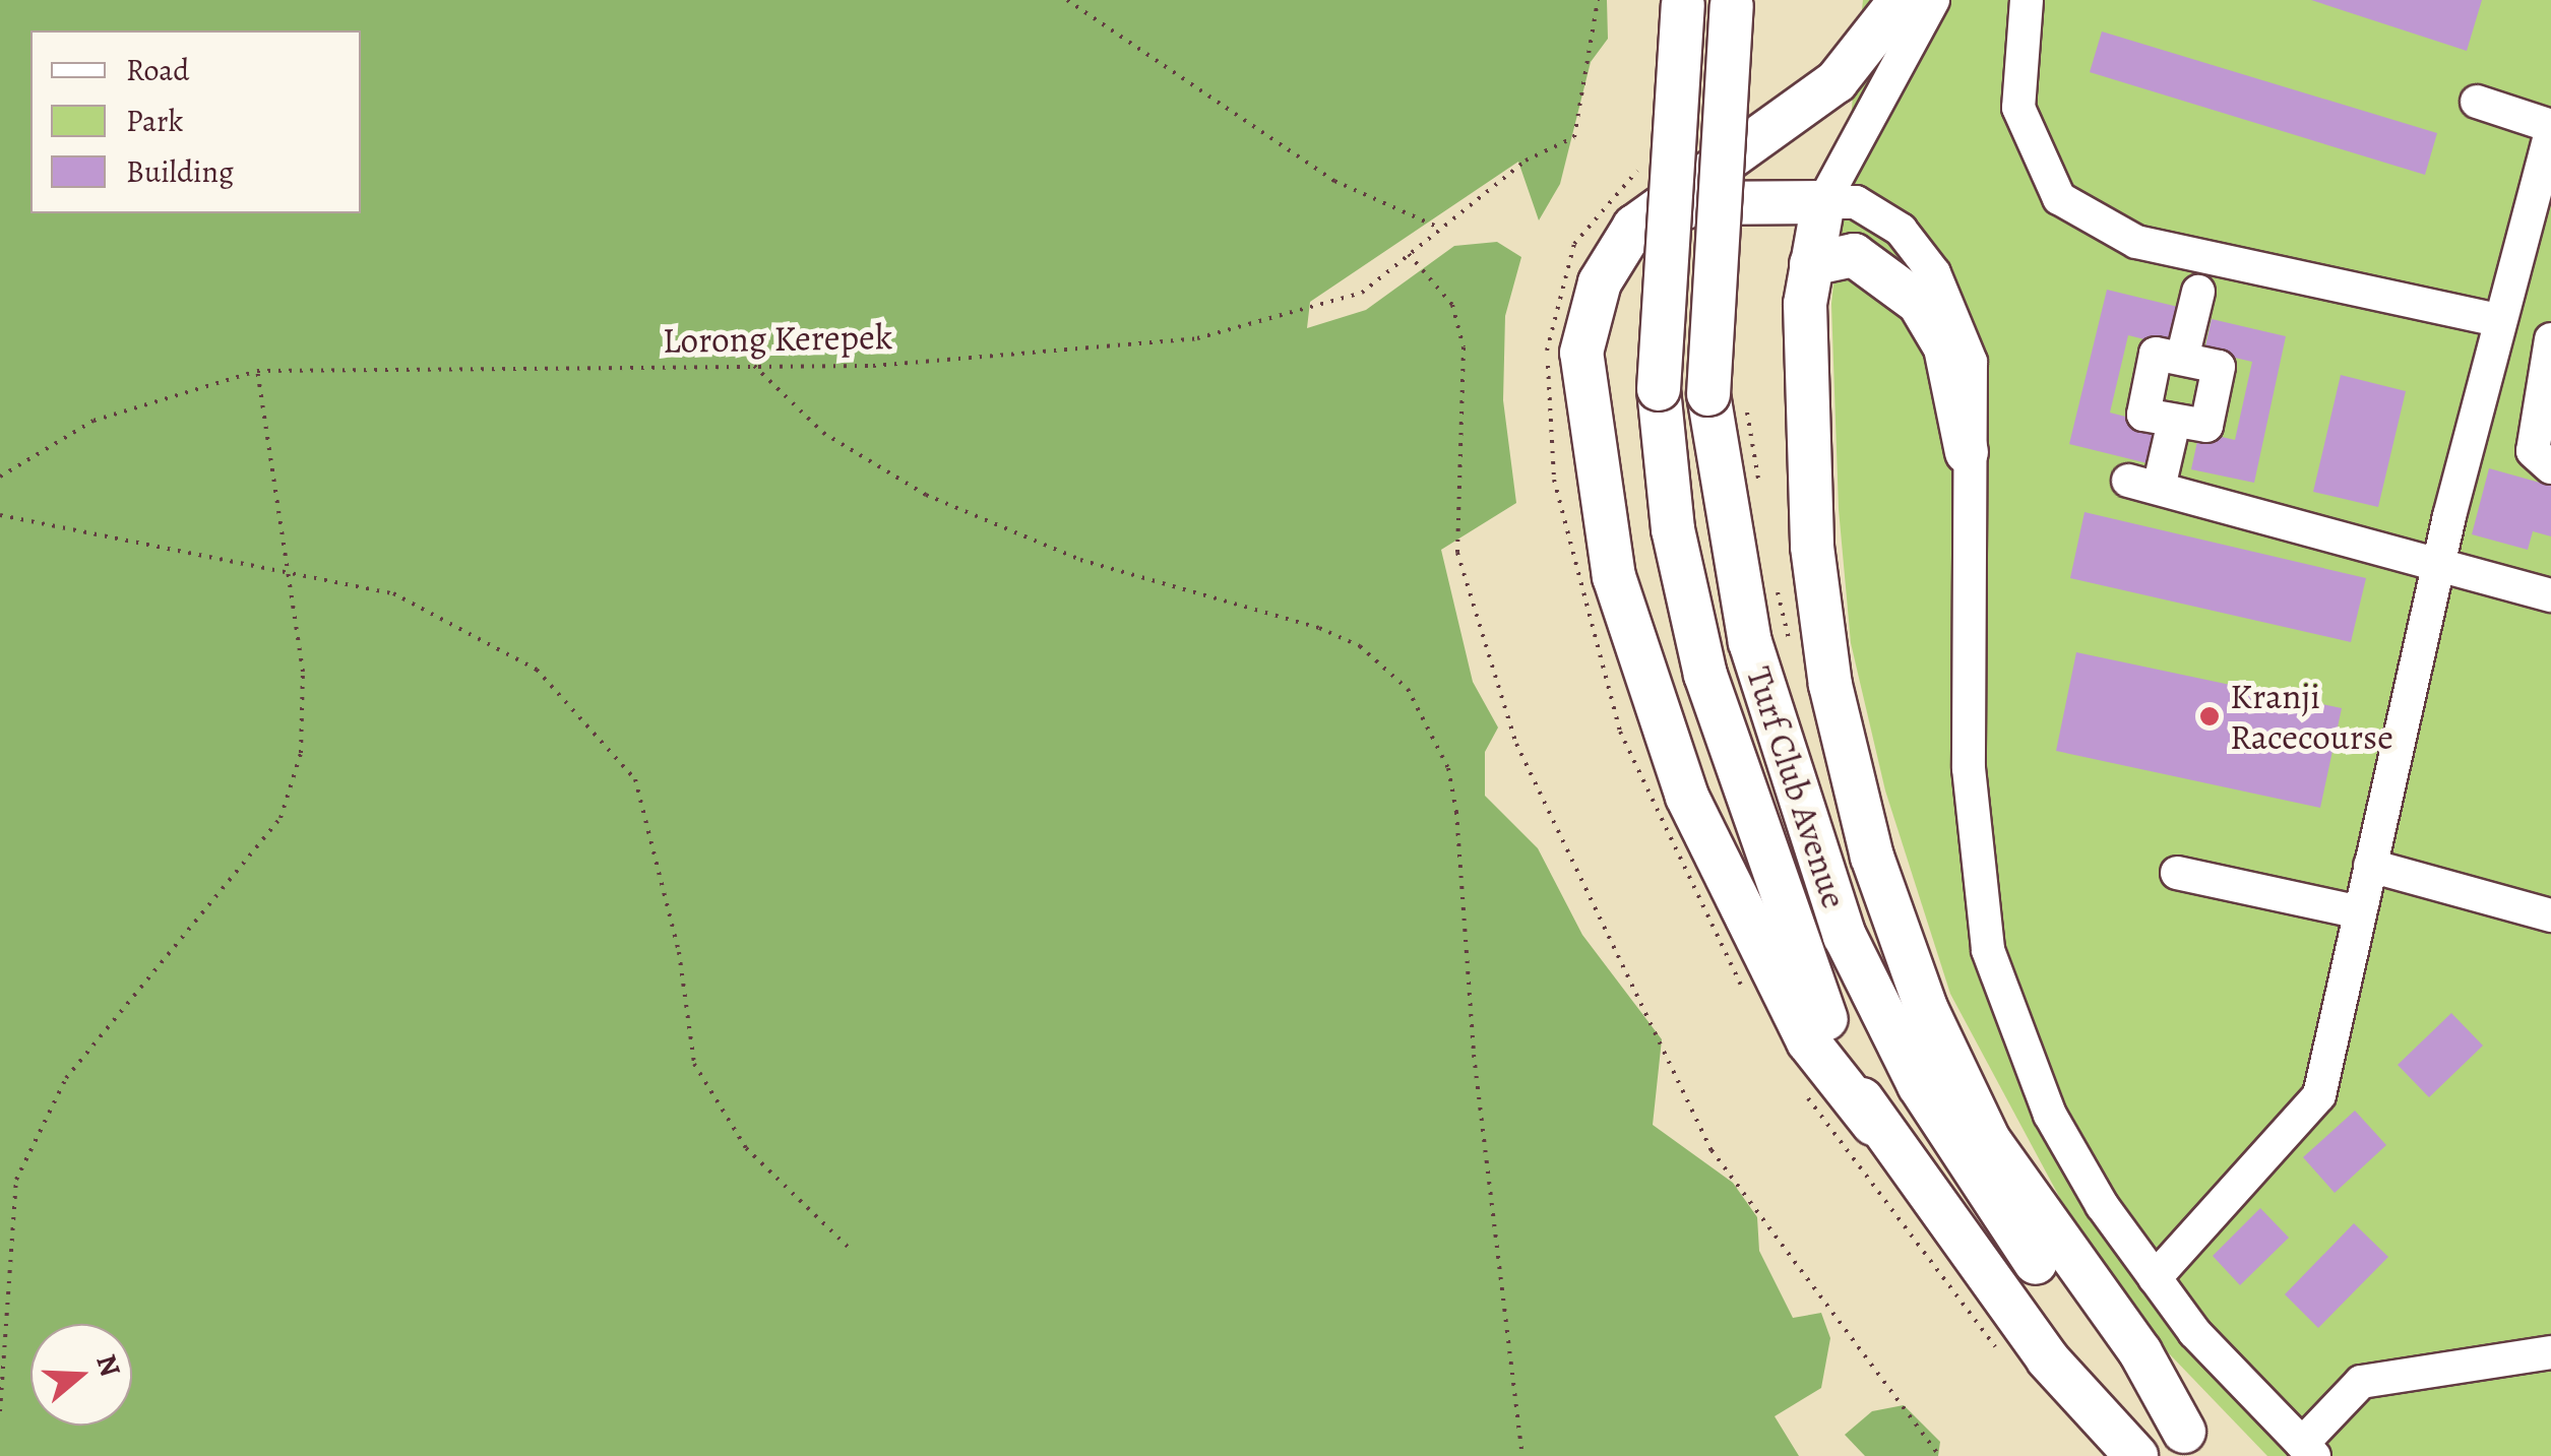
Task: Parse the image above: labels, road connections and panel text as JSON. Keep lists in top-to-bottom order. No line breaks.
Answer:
{"streets":{"main road":["Turf Club Avenue"],"path":["Lorong Kerepek"]},"places":["Kranji Racecourse"],"legend":["Road","Park","Building"],"north":"right"}
